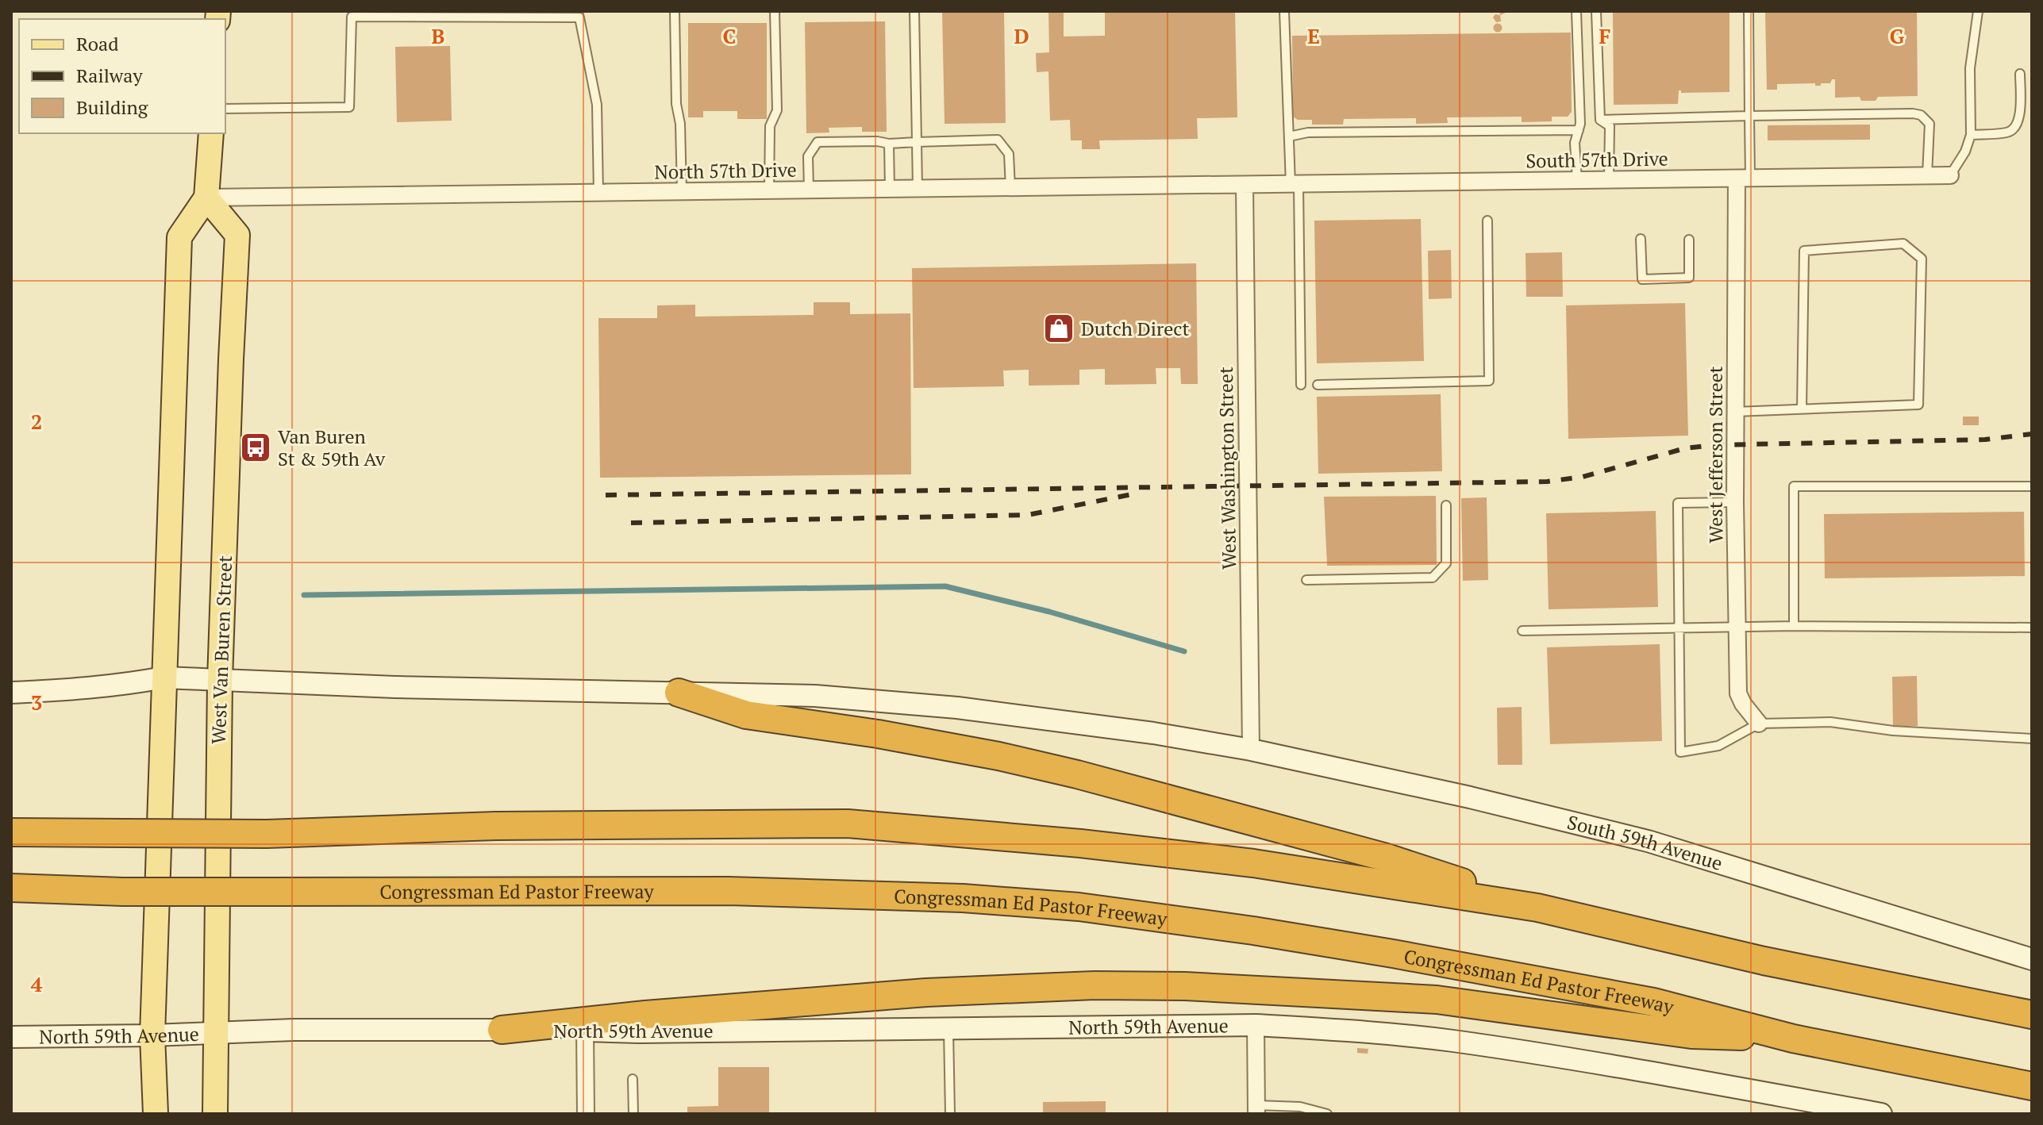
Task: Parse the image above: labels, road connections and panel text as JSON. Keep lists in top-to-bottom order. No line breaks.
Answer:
{"streets":{"highway":["Congressman Ed Pastor Freeway"],"main road":["West Van Buren Street","South 59th Avenue","North 59th Avenue"],"street":["South 57th Drive","North 57th Drive","West Jefferson Street","West Washington Street"]},"crossings":[["South 57th Drive","North 57th Drive"],["South 57th Drive","West Jefferson Street"],["South 57th Drive","West Washington Street"],["North 57th Drive","West Washington Street"],["North 57th Drive","West Van Buren Street"],["West Washington Street","South 59th Avenue"],["West Van Buren Street","North 59th Avenue"]],"places":{"shop":["Dutch Direct"],"bus stop":["Van Buren St & 59th Av"]},"legend":["Road","Railway","Building"],"grid":{"columns":["B","C","D","E","F","G"],"rows":["2","3","4"]}}
